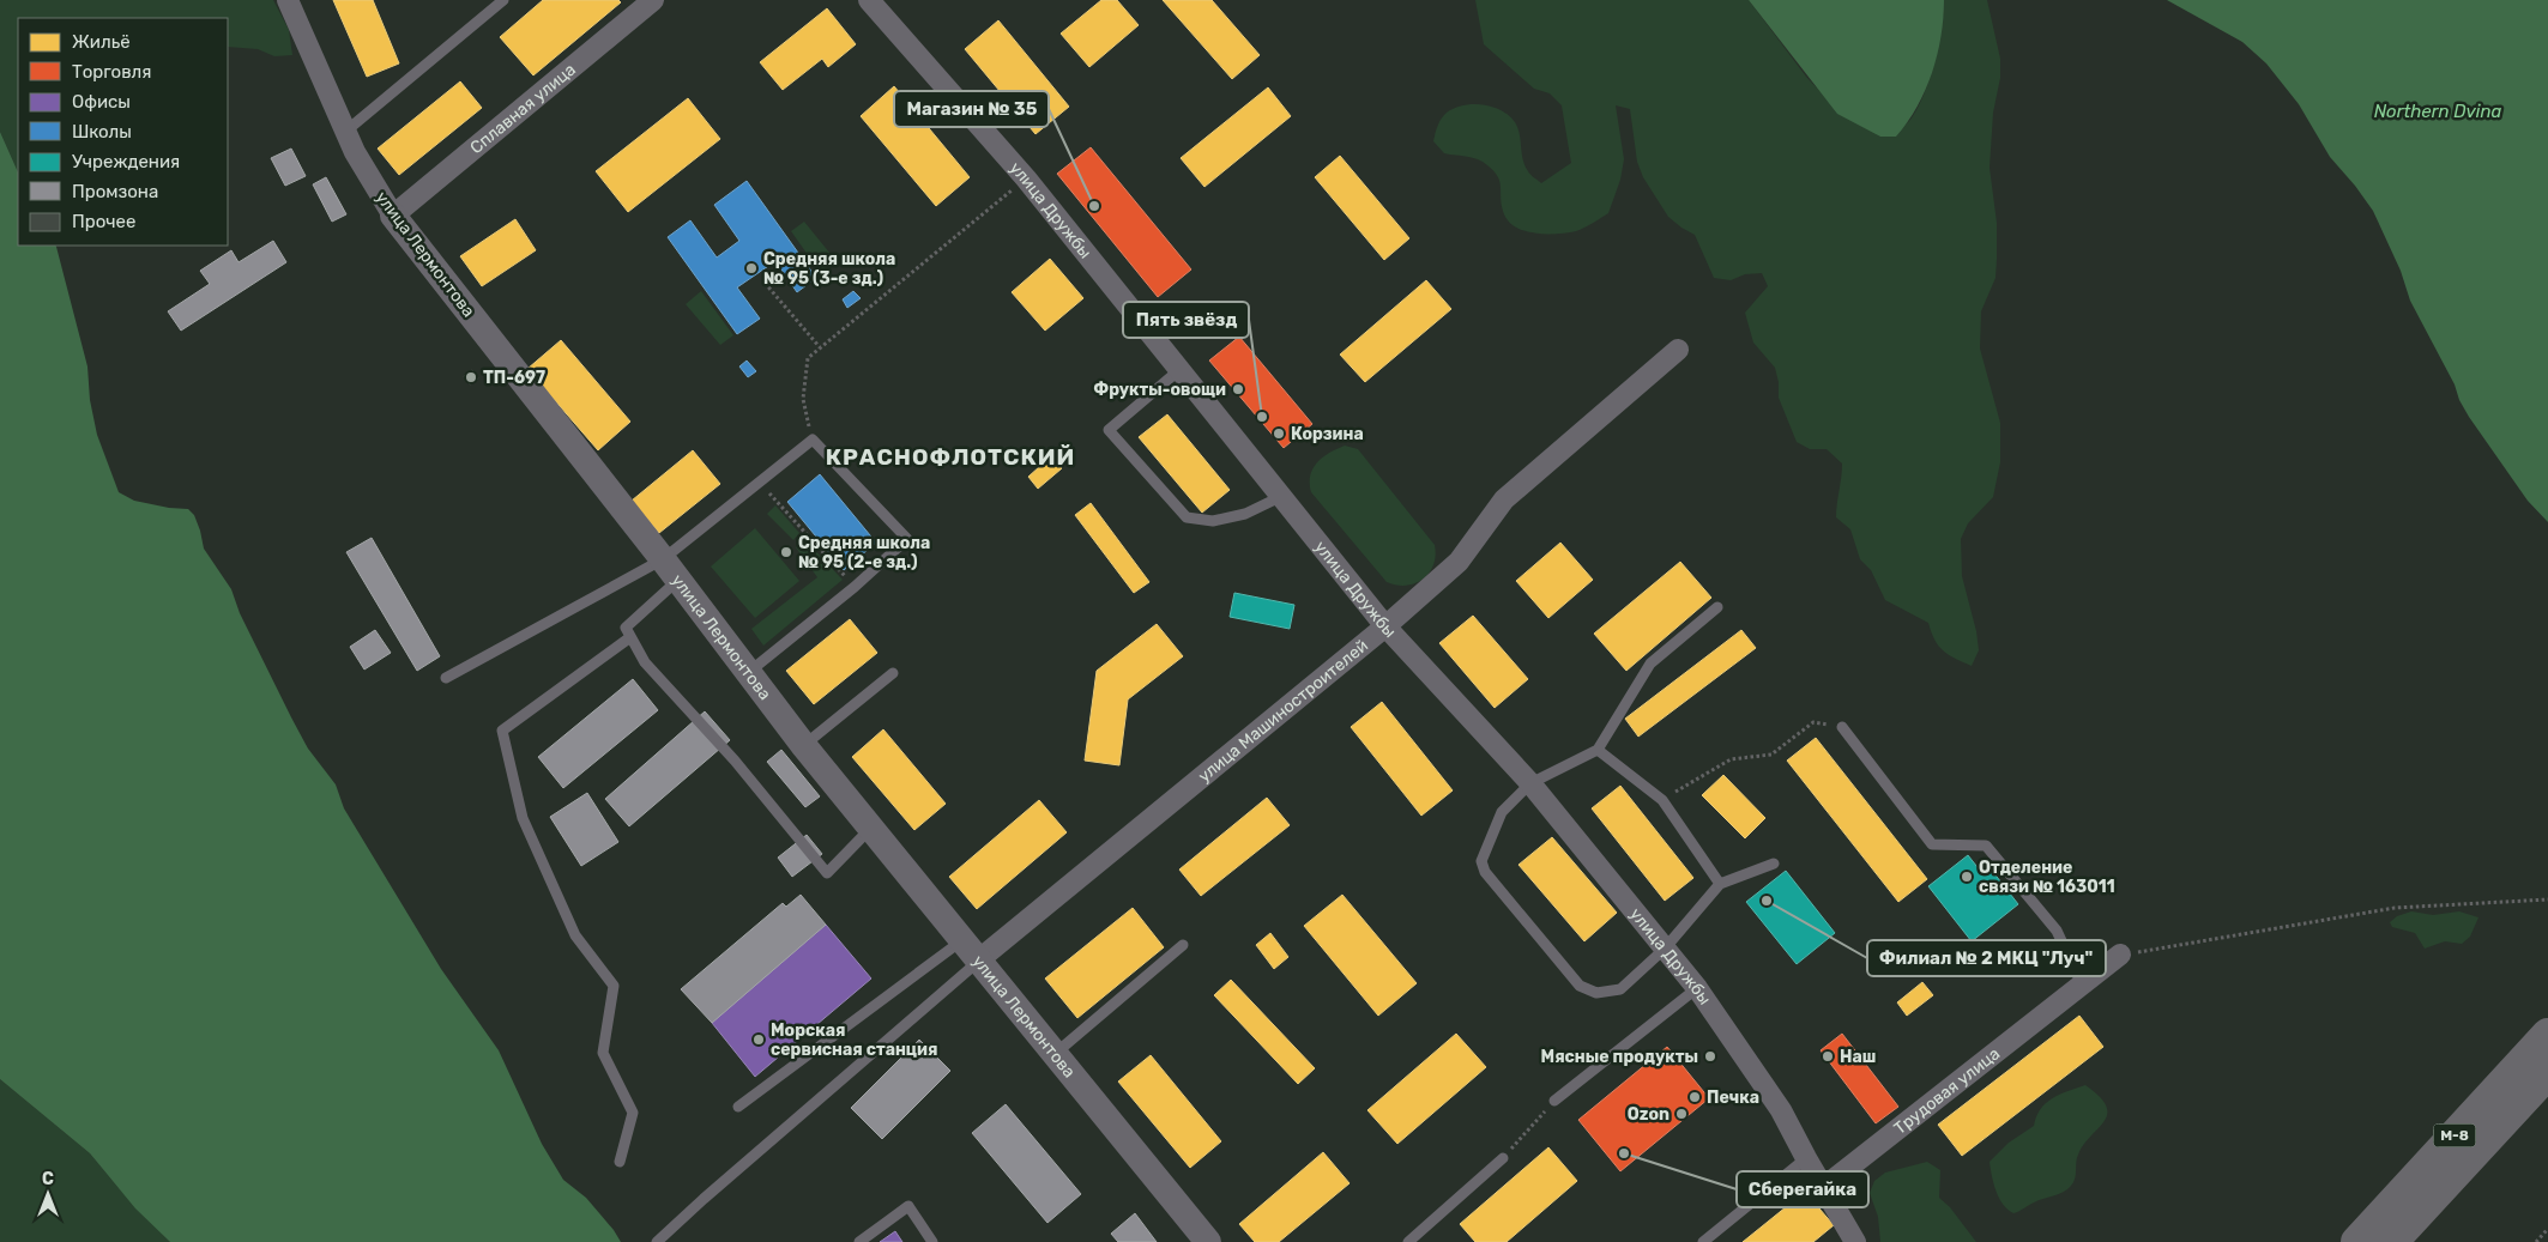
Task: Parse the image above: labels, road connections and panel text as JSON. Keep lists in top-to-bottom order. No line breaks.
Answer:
{"streets":{"main road":["М-8"],"street":["Сплавная улица","улица Дружбы","улица Лермонтова","улица Машиностроителей","Трудовая улица"]},"crossings":[["Сплавная улица","улица Лермонтова"],["улица Дружбы","улица Машиностроителей"],["улица Дружбы","Трудовая улица"],["улица Лермонтова","улица Машиностроителей"]],"districts":["КРАСНОФЛОТСКИЙ"],"water":["Northern Dvina"],"places":["Магазин № 35","Средняя школа № 95 (3-е зд.)","ТП-697","Фрукты-овощи","Пять звёзд","Корзина","Средняя школа № 95 (2-е зд.)","Отделение связи № 163011","Филиал № 2 МКЦ \"Луч\"","Морская сервисная станция","Мясные продукты","Наш","Печка","Ozon","Сберегайка"],"legend":["Жильё","Торговля","Офисы","Школы","Учреждения","Промзона","Прочее"],"north":"top"}
